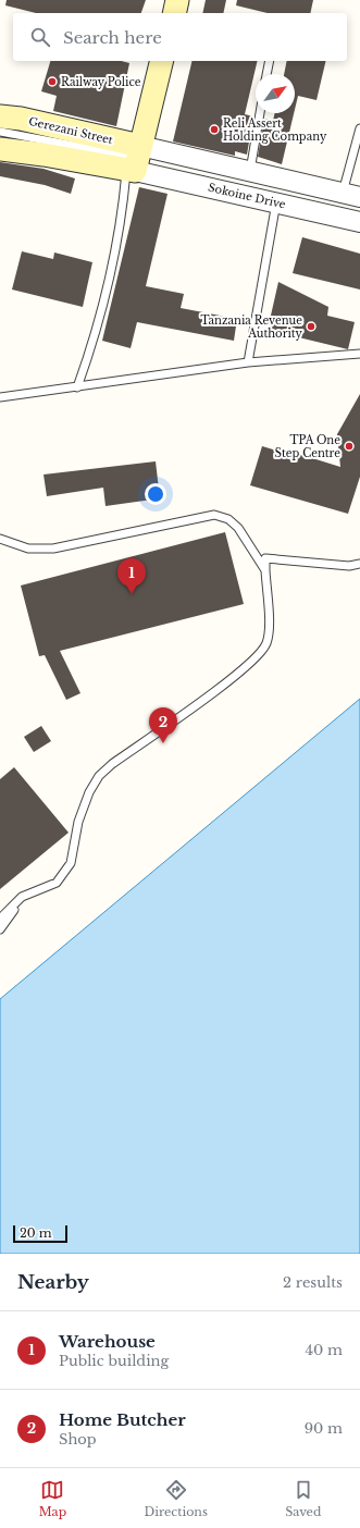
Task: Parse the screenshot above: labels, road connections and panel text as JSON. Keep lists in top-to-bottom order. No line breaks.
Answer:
{"streets":{"main road":["Gerezani Street"],"street":["Sokoine Drive"]},"crossings":[["Gerezani Street","Sokoine Drive"]],"places":["Railway Police","Reli Assert Holding Company","Tanzania Revenue Authority","TPA One Step Centre"],"scale_bar":"20 m","north":"top right","page":{"search":"Search here","pins":["1","2"],"scale":"20 m","heading":["Nearby","2 results"],"list":[{"mark":"1","name":"Warehouse","note":"Public building","value":"40 m"},{"mark":"2","name":"Home Butcher","note":"Shop","value":"90 m"}],"nav":["Map","Directions","Saved"]}}
